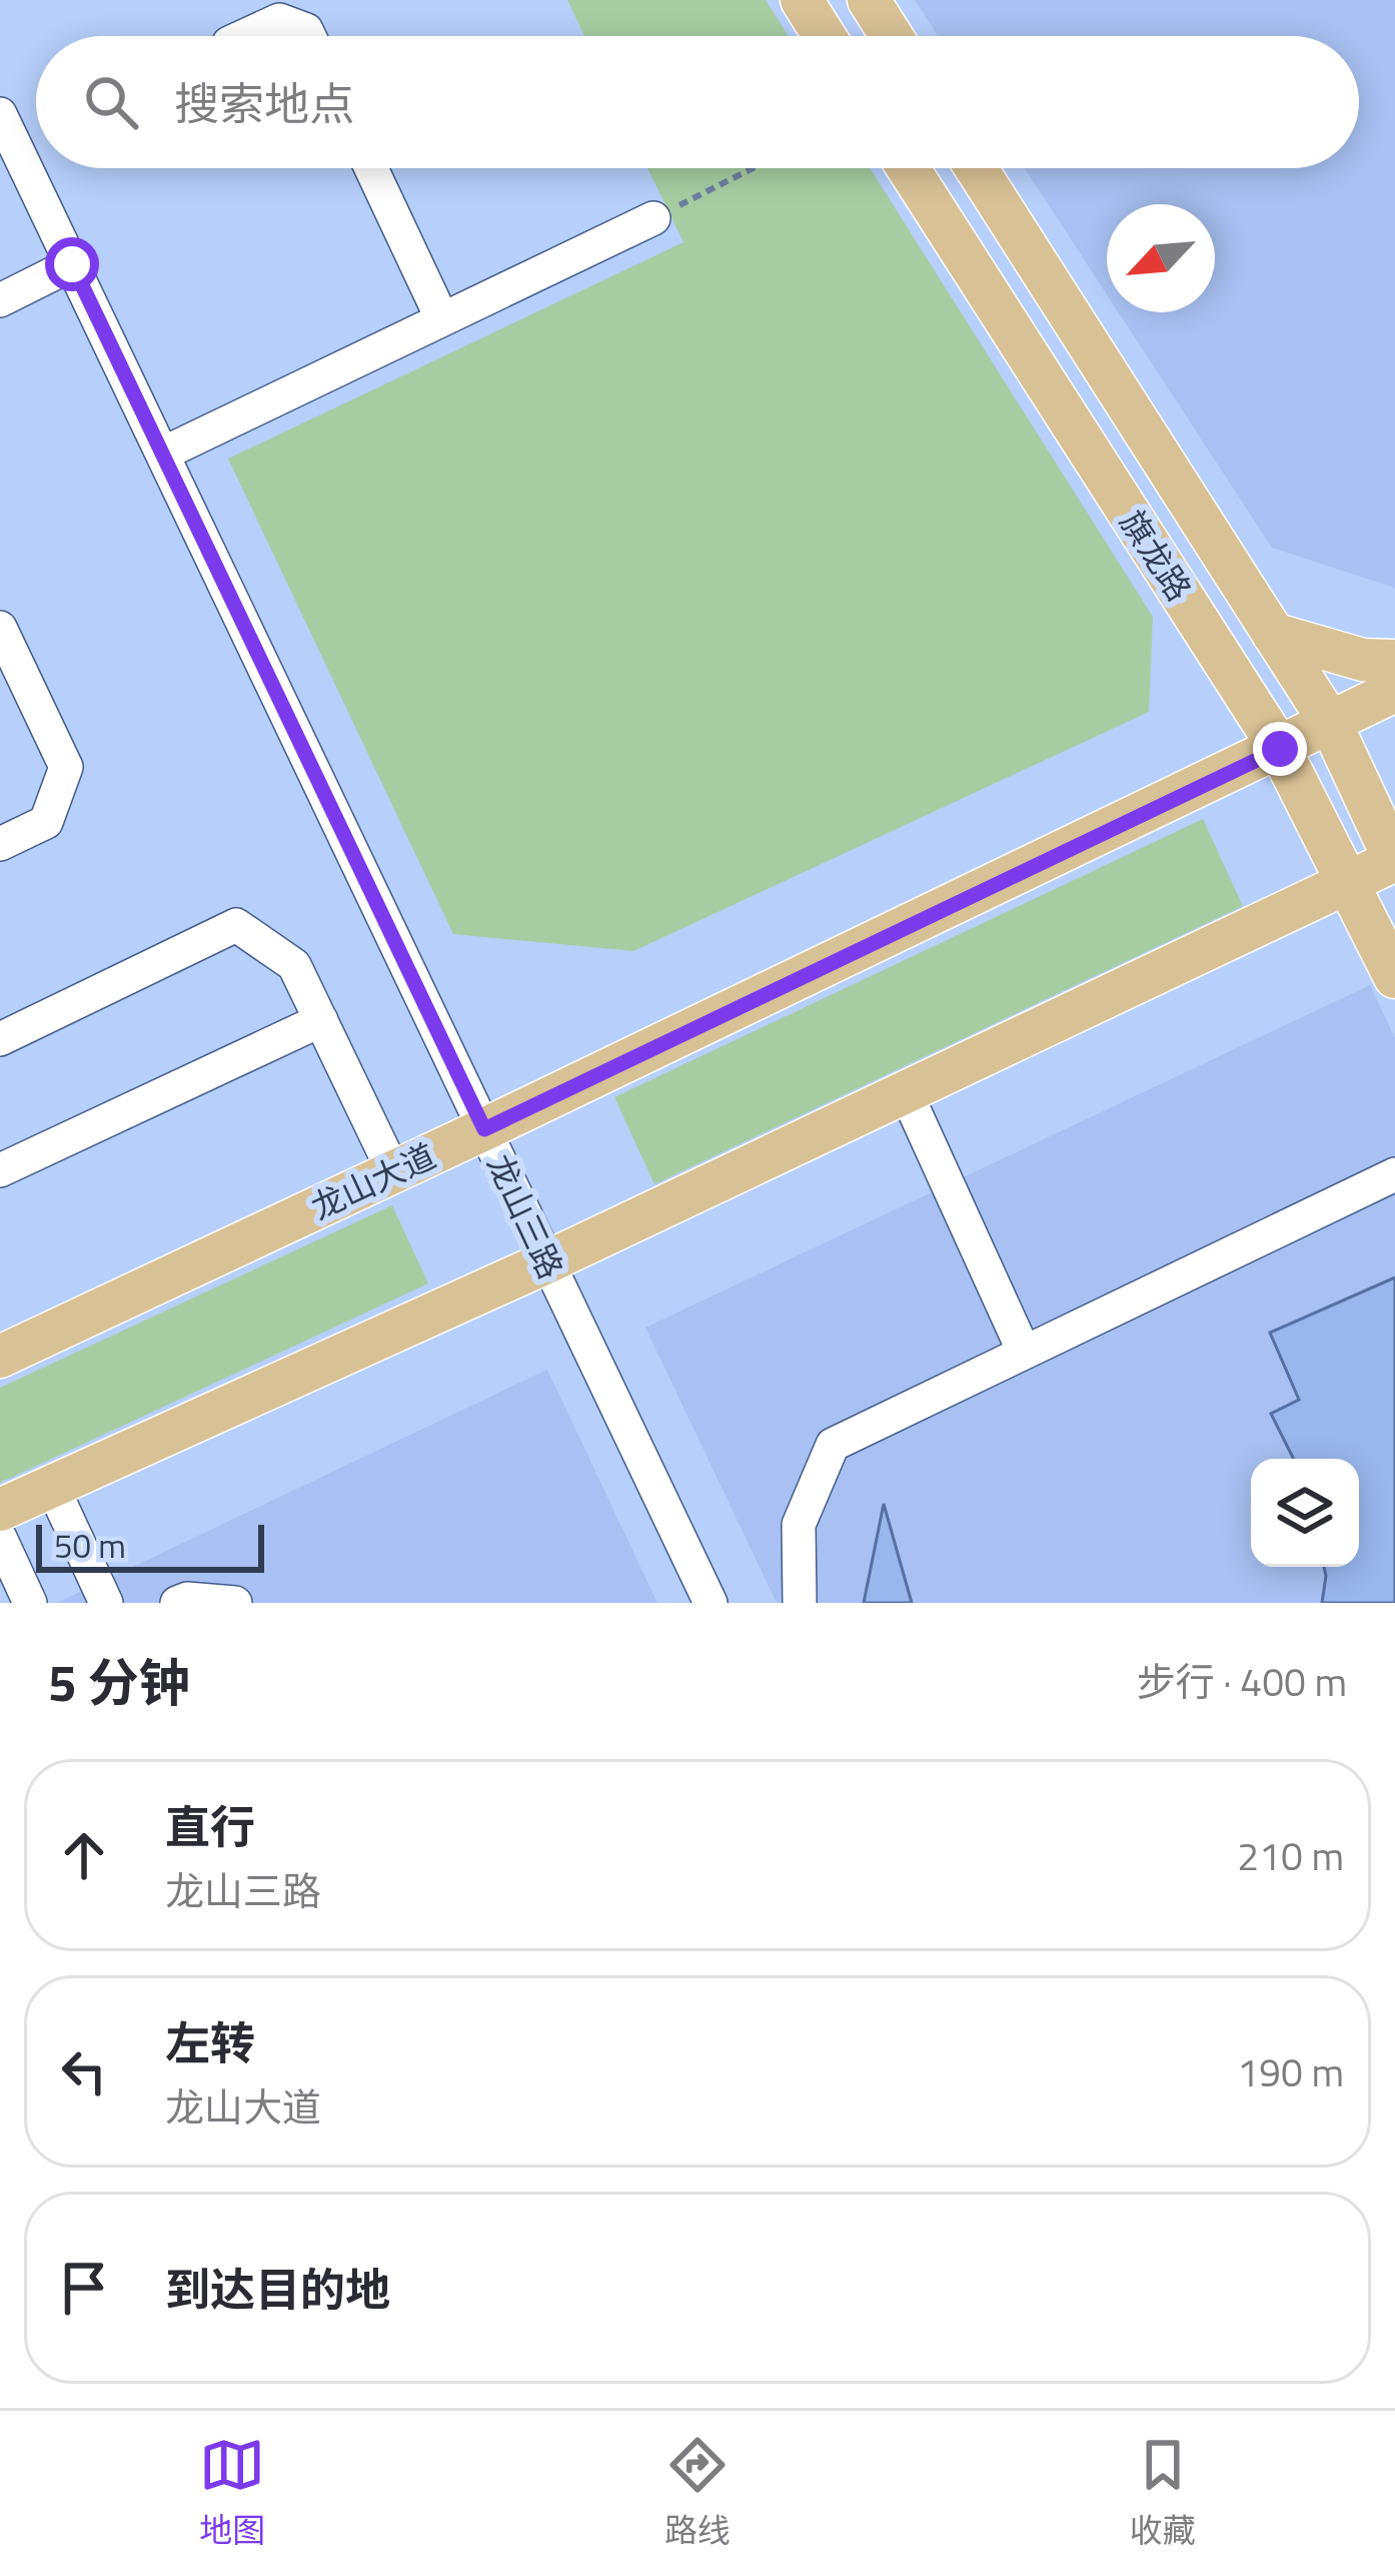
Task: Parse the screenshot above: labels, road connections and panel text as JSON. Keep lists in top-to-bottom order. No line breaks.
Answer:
{"streets":{"main road":["旗龙路","龙山大道"],"street":["龙山三路"]},"crossings":[["旗龙路","龙山大道"],["龙山大道","龙山三路"]],"scale_bar":"50 m","north":"bottom left","page":{"search":"搜索地点","scale":"50 m","heading":["5 分钟","步行 · 400 m"],"list":[["直行","龙山三路","210 m"],["左转","龙山大道","190 m"],"到达目的地"],"nav":["地图","路线","收藏"]}}
